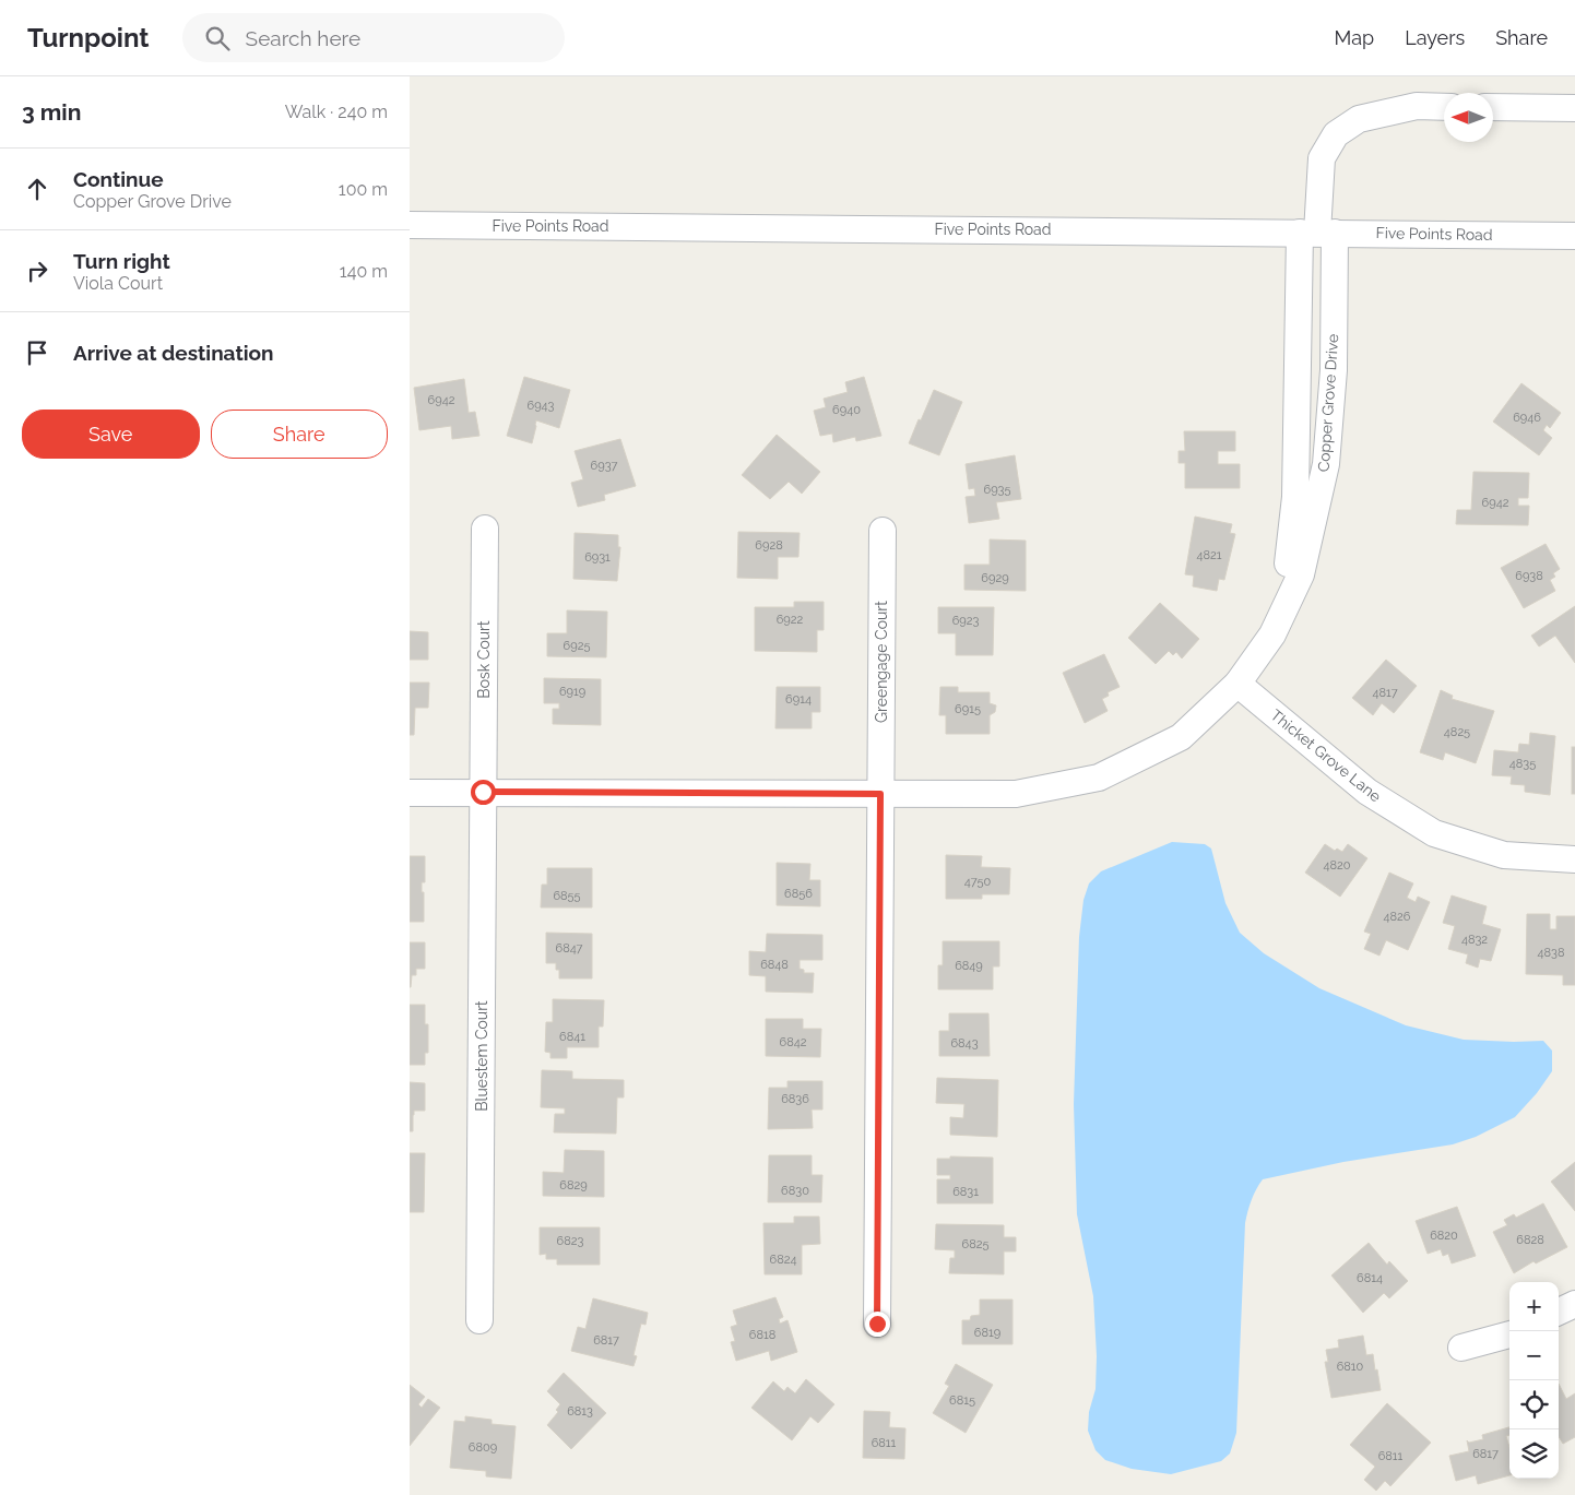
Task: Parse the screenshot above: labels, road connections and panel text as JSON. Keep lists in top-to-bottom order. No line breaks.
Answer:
{"streets":{"street":["Five Points Road","Copper Grove Drive","Bosk Court","Greengage Court","Thicket Grove Lane","Bluestem Court"]},"crossings":[["Five Points Road","Copper Grove Drive"],["Copper Grove Drive","Bosk Court"],["Copper Grove Drive","Greengage Court"],["Copper Grove Drive","Thicket Grove Lane"],["Copper Grove Drive","Bluestem Court"],["Bosk Court","Bluestem Court"]],"house_numbers":["6942","6943","6940","6946","6937","6935","6942","6928","4821","6931","6938","6929","6922","6923","6925","6919","4817","6914","6915","4825","4835","4820","4750","6856","6855","4826","4832","6847","4838","6848","6849","6841","6842","6843","6836","6829","6830","6831","6820","6828","6823","6825","6824","6814","6819","6818","6817","6810","6815","6813","6811","6809","6817","6811"],"north":"left","page":{"header":"Turnpoint","search":"Search here","nav":["Map","Layers","Share"],"heading":["3 min","Walk · 240 m"],"list":[["Continue","Copper Grove Drive","100 m"],["Turn right","Viola Court","140 m"],"Arrive at destination"],"buttons":["Save","Share"],"map_buttons":["+","−"]}}
